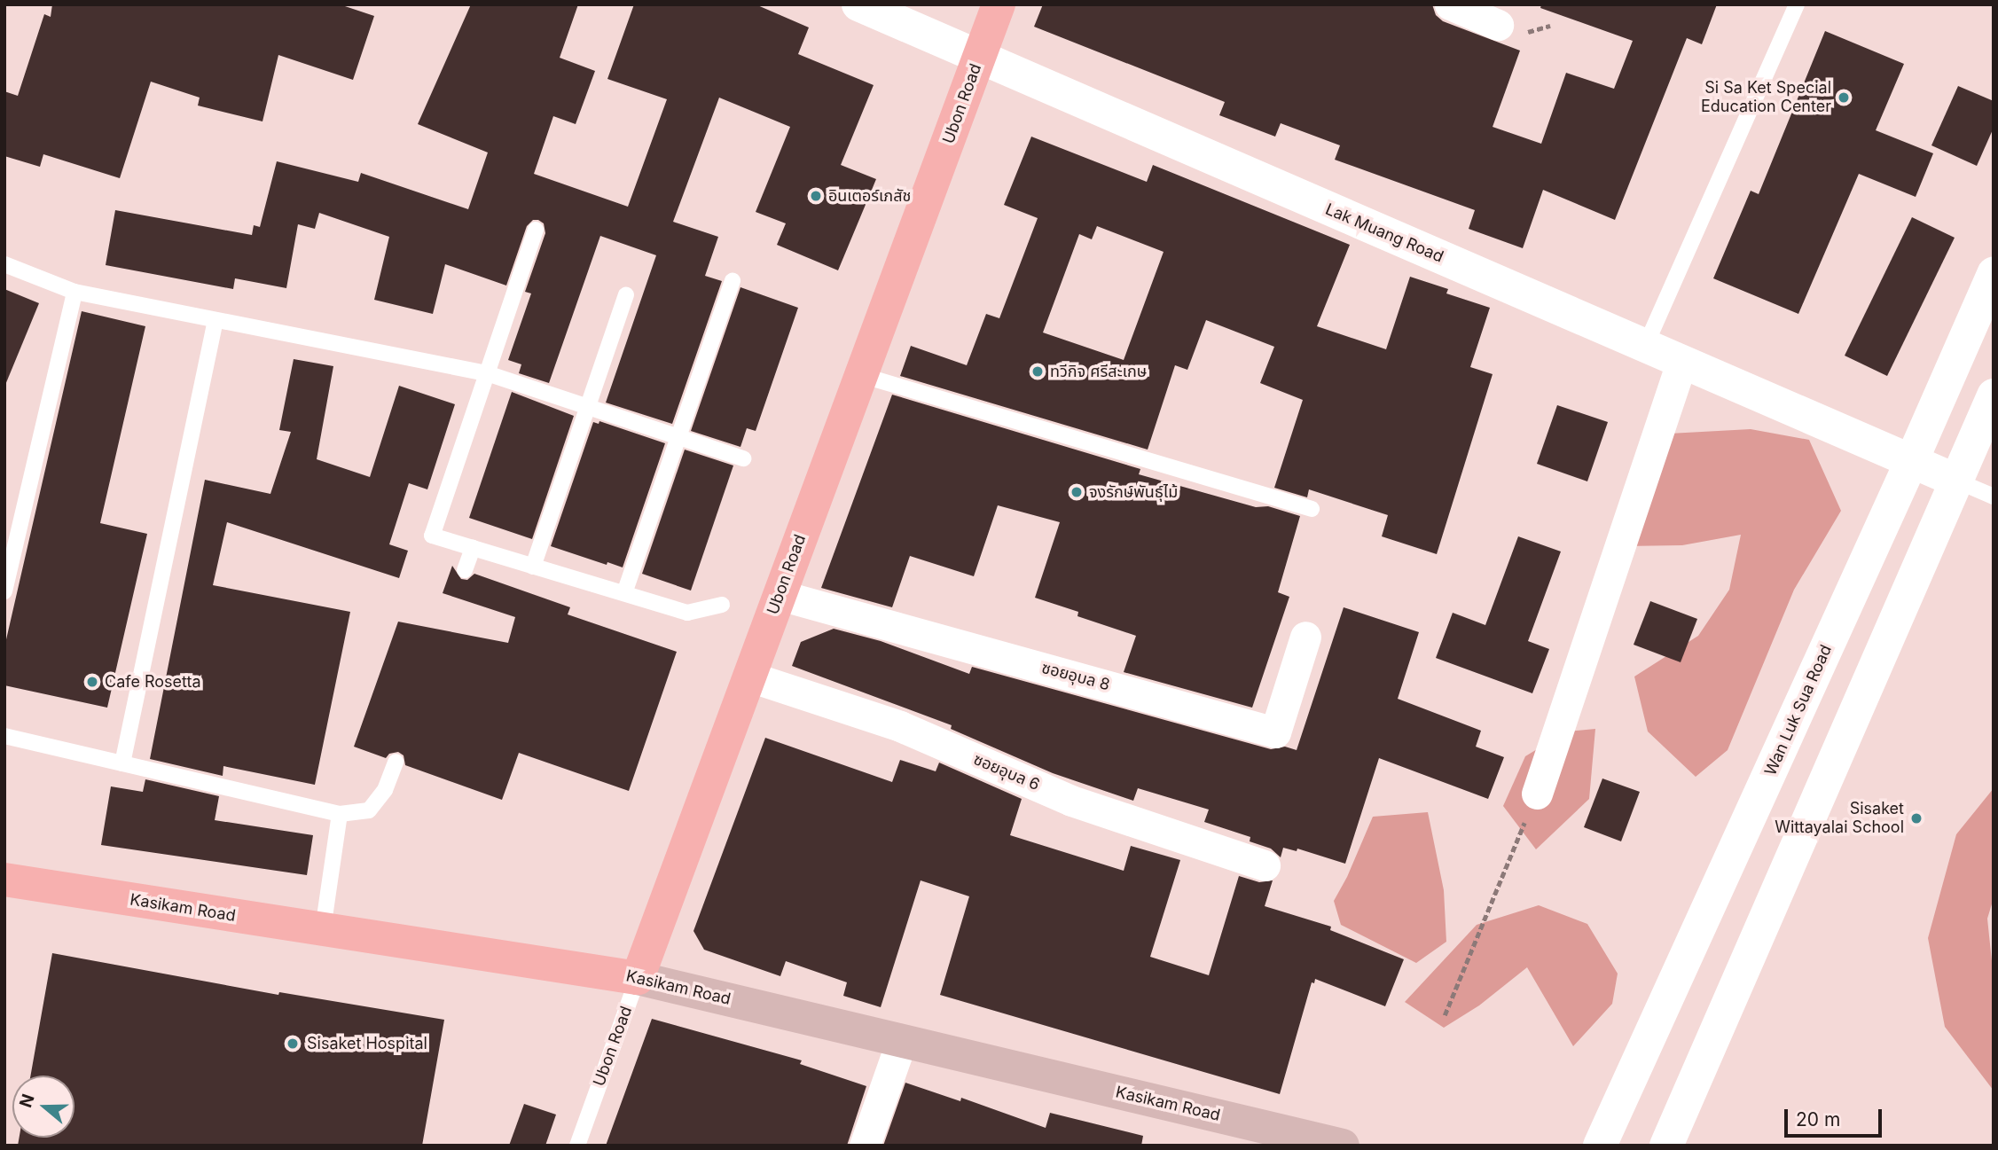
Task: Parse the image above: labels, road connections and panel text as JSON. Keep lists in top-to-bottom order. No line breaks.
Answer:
{"streets":{"main road":["Ubon Road","Kasikam Road"],"street":["Lak Muang Road","ซอยอุบล 8","Wan Luk Sua Road","ซอยอุบล 6"]},"crossings":[["Ubon Road","Lak Muang Road"],["Ubon Road","ซอยอุบล 8"],["Ubon Road","ซอยอุบล 6"],["Ubon Road","Kasikam Road"],["Lak Muang Road","Wan Luk Sua Road"]],"places":["Si Sa Ket Special Education Center","อินเตอร์เภสัช","ทวีกิจ ศรีสะเกษ","จงรักษ์พันธุ์ไม้","Cafe Rosetta","Sisaket Wittayalai School","Sisaket Hospital"],"scale_bar":"20 m","north":"left"}
